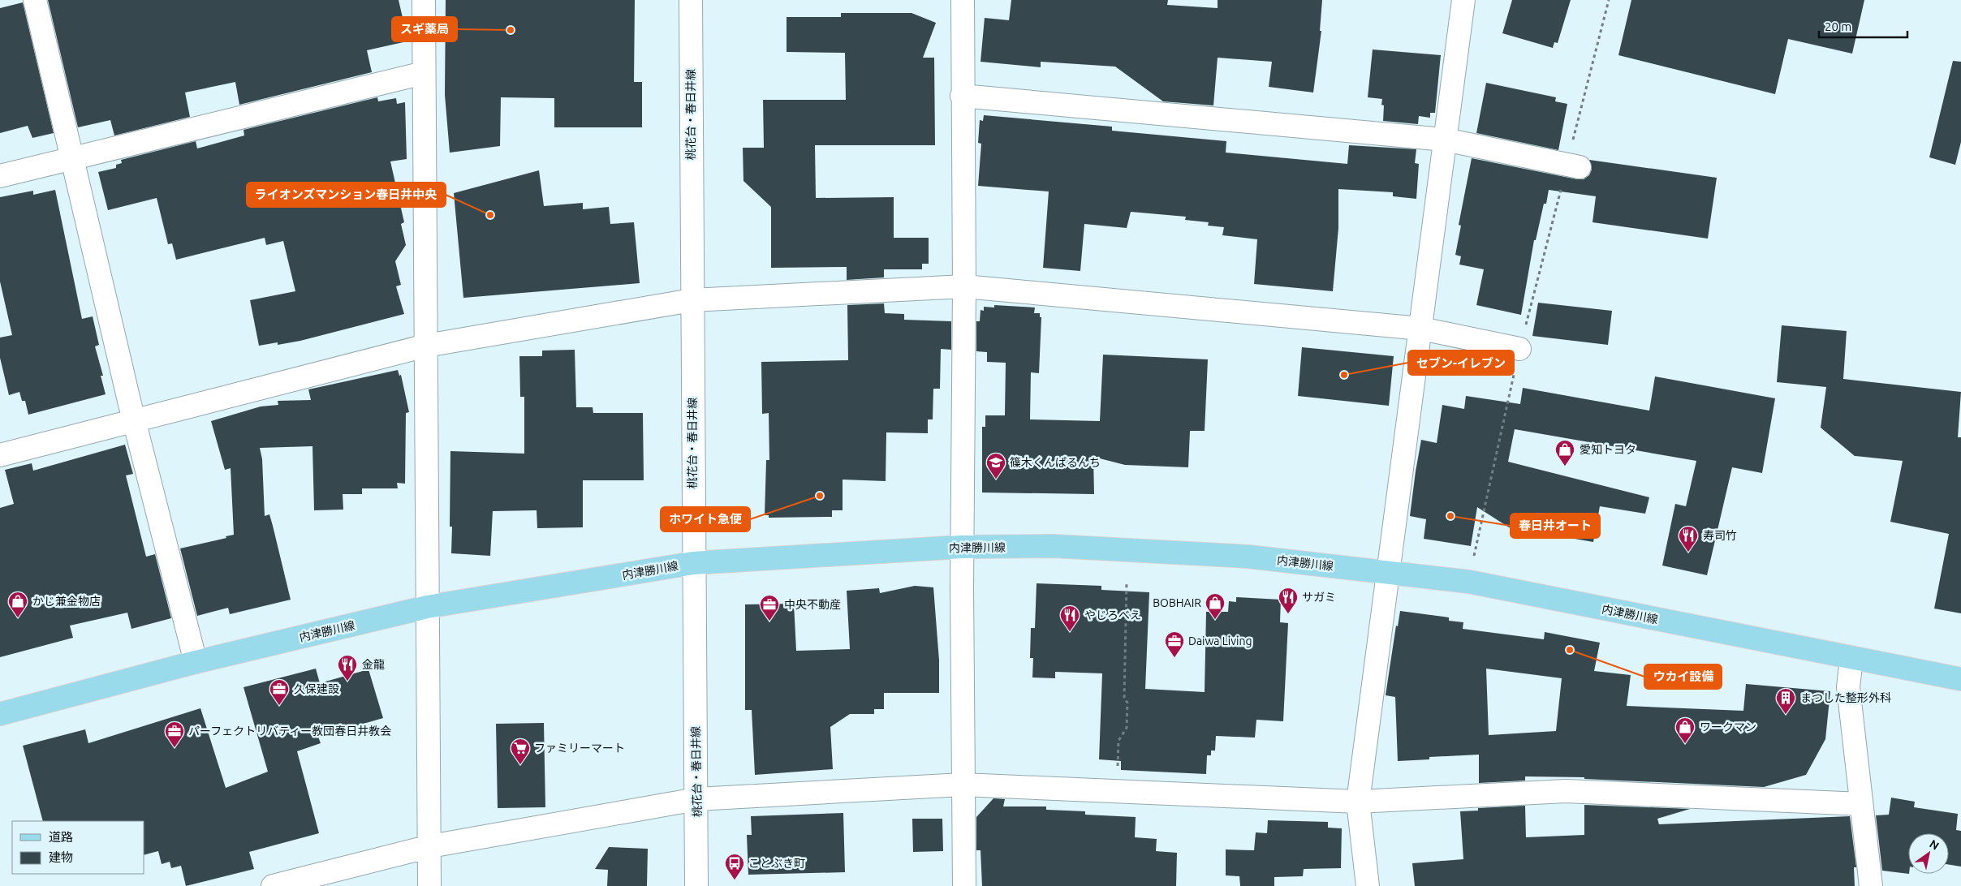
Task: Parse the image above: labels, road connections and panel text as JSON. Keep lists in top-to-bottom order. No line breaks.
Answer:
{"streets":{"main road":["内津勝川線"],"street":["桃花台・春日井線"]},"crossings":[["桃花台・春日井線","内津勝川線"]],"places":{"other":["スギ薬局","ライオンズマンション春日井中央","セブン-イレブン","ホワイト急便","春日井オート","ウカイ設備"],"shop":["愛知トヨタ","かじ兼金物店","BOBHAIR","ワークマン"],"school or university":["篠木くんぱるんち"],"restaurant":["寿司竹","サガミ","やじろべえ","金龍"],"office":["中央不動産","Daiwa Living","久保建設","パーフェクトリバティー教団春日井教会"],"building":["まつした整形外科"],"supermarket":["ファミリーマート"],"bus stop":["ことぶき町"]},"legend":["道路","建物"],"scale_bar":"20 m","north":"top right"}
